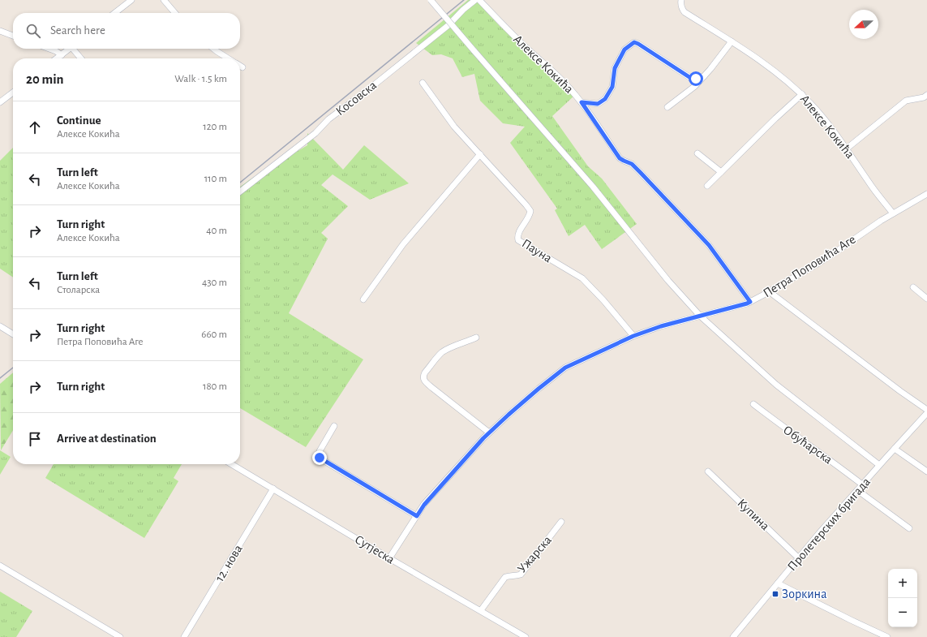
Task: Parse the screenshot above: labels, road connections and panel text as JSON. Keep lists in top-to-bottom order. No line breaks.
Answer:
{"streets":{"street":["Алексе Кокића","Косовска","Пауна","Петра Поповића Аге","Обућарска","Купина","Пролетерских бригада","Сутјеска","Ужарска","12. нова"]},"crossings":[["Алексе Кокића","Петра Поповића Аге"],["Пауна","Петра Поповића Аге"],["Петра Поповића Аге","Сутјеска"],["Обућарска","Пролетерских бригада"],["Купина","Пролетерских бригада"],["Сутјеска","Ужарска"],["Сутјеска","12. нова"]],"places":{"transit":["Зоркина"]},"north":"left","page":{"search":"Search here","heading":["20 min","Walk · 1.5 km"],"list":[["Continue","Алексе Кокића","120 m"],["Turn left","Алексе Кокића","110 m"],["Turn right","Алексе Кокића","40 m"],["Turn left","Столарска","430 m"],["Turn right","Петра Поповића Аге","660 m"],["Turn right","180 m"],"Arrive at destination"],"map_buttons":["+","−"]}}
